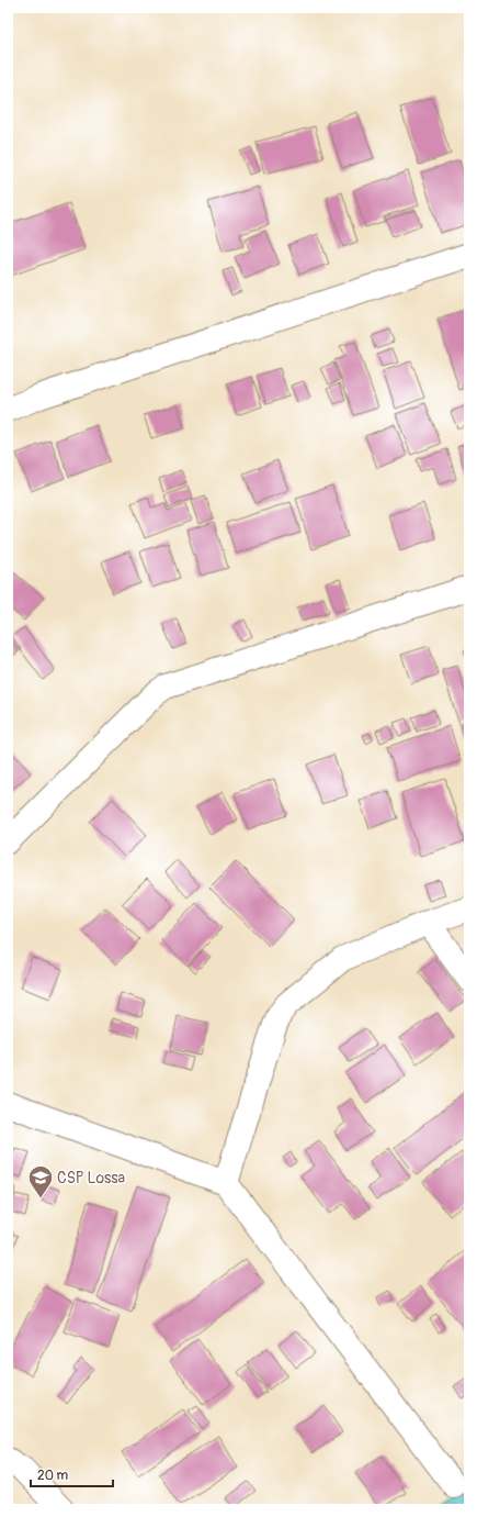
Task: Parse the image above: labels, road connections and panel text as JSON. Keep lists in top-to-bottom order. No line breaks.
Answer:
{"places":{"school or university":["CSP Lossa"]},"scale_bar":"20 m"}
